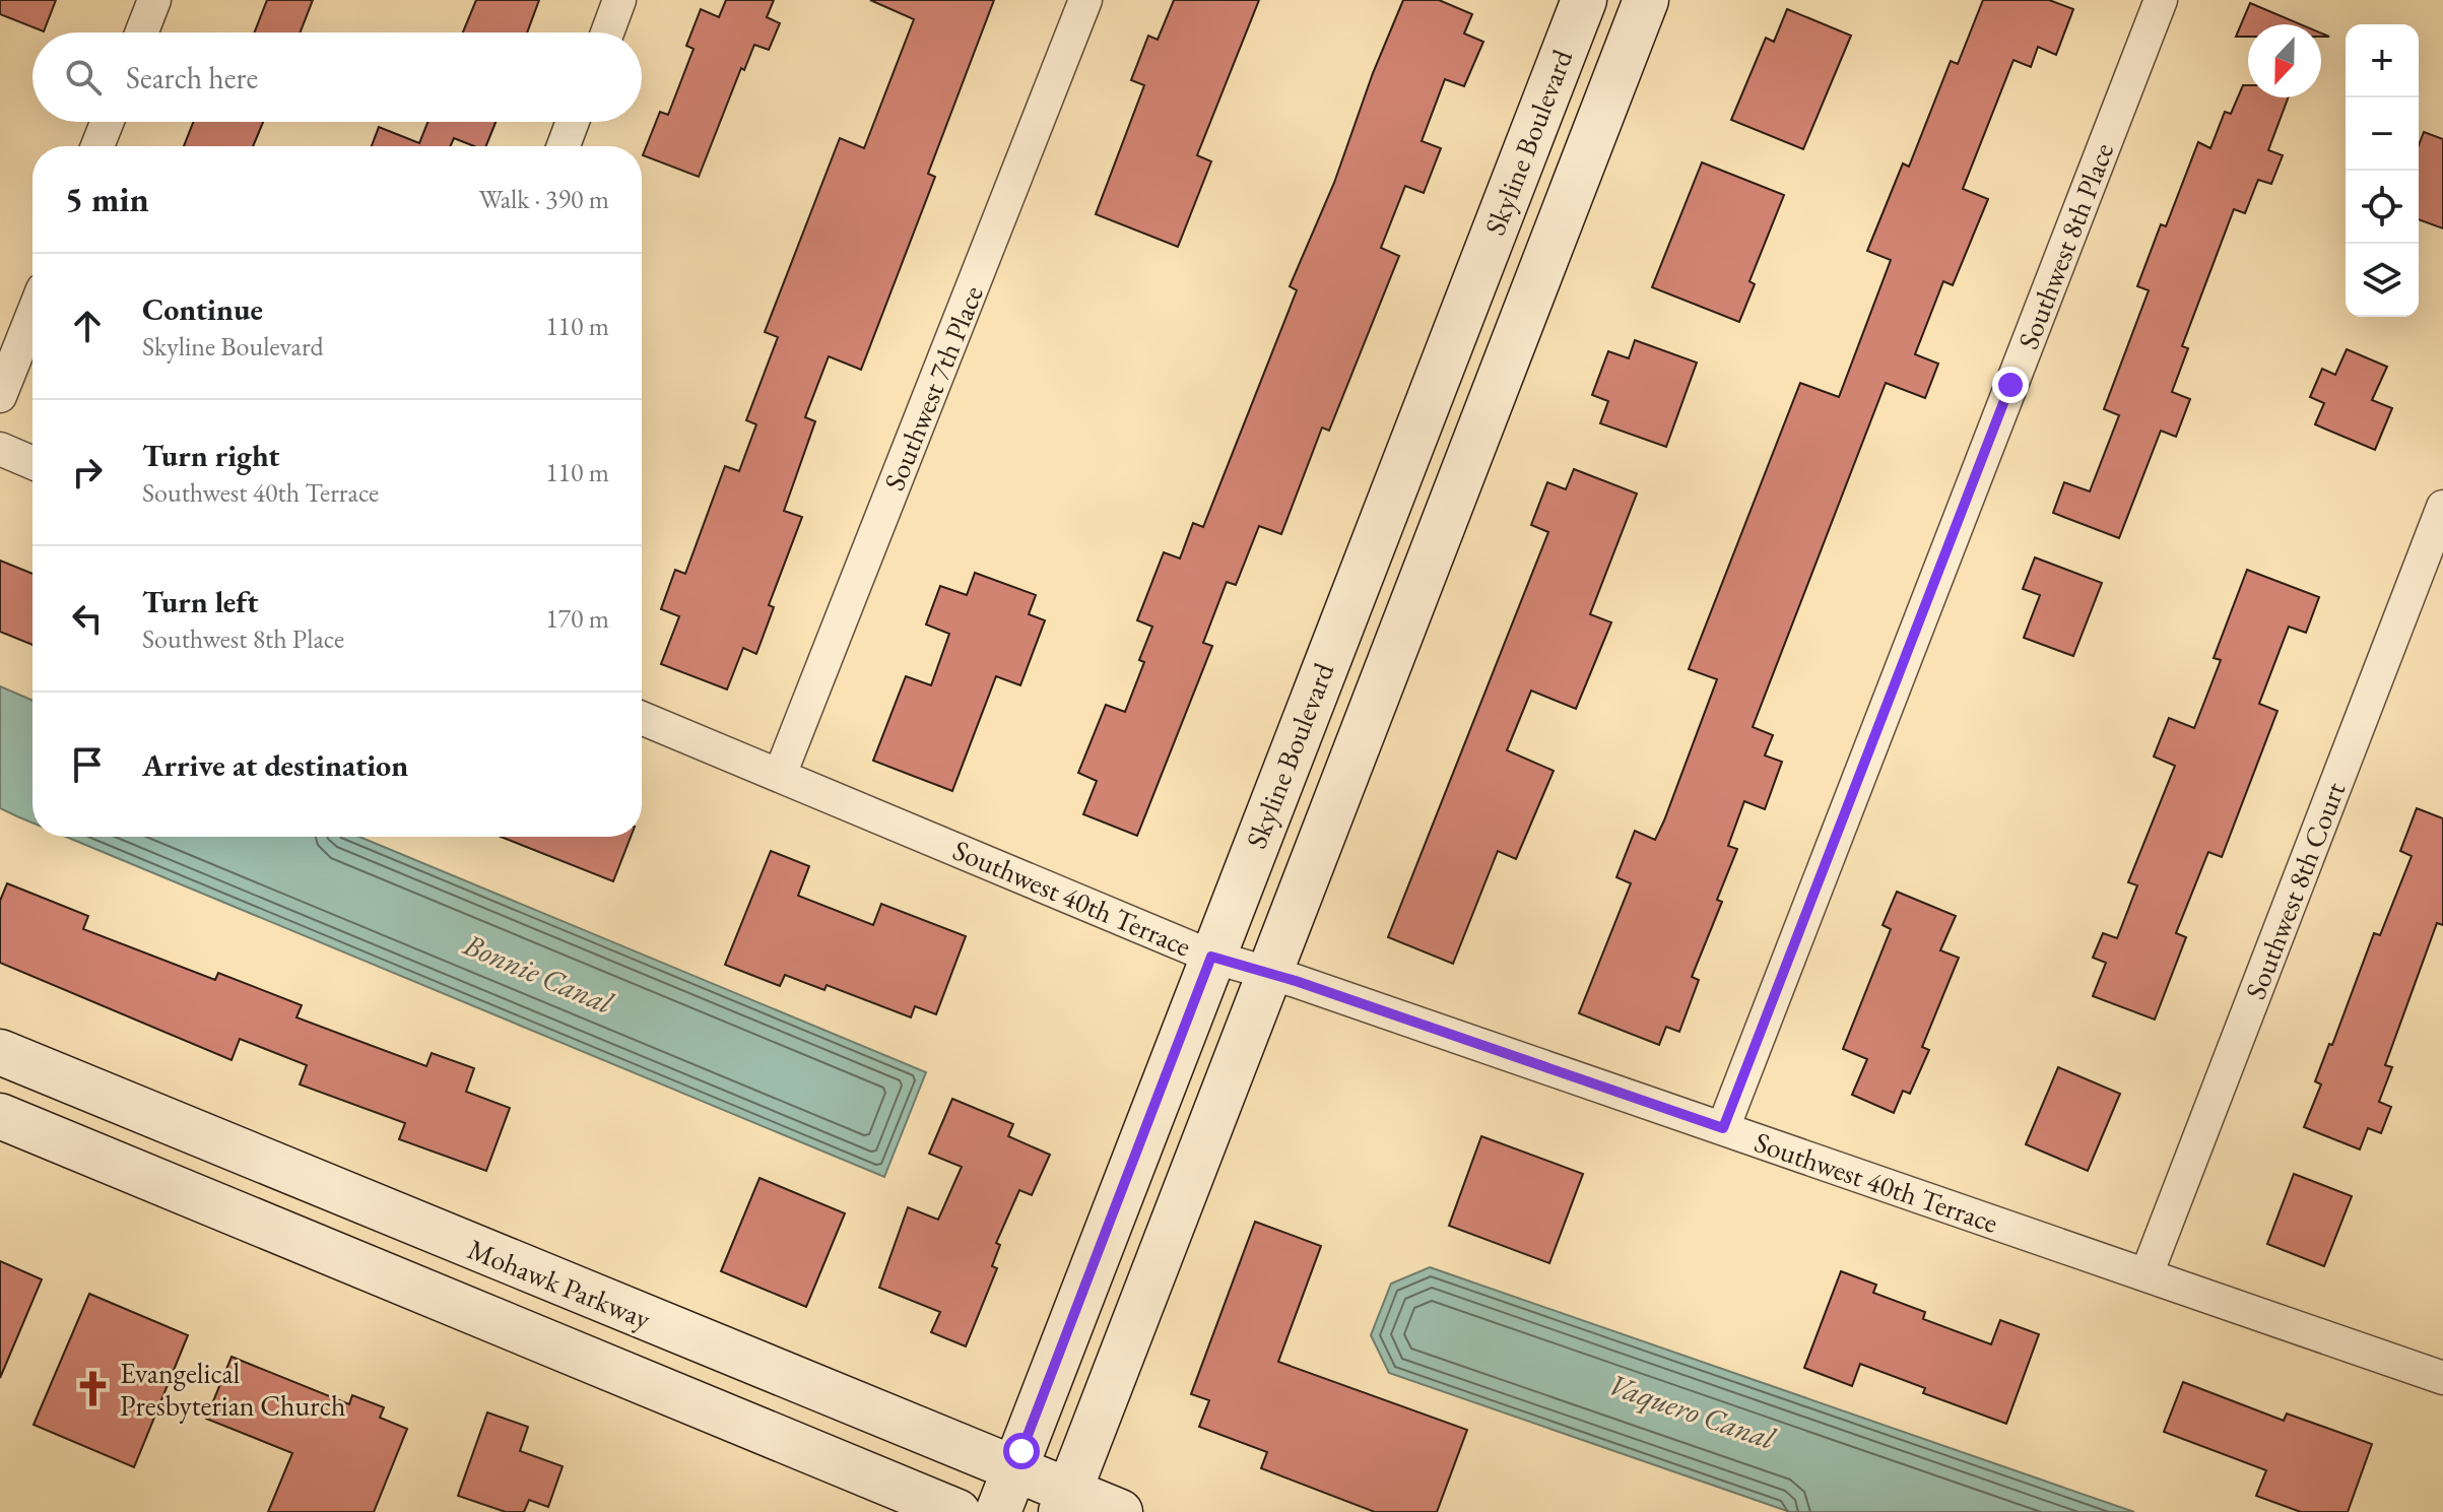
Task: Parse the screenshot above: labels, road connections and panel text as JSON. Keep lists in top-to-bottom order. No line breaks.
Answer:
{"streets":{"street":["Skyline Boulevard","Southwest 8th Place","Southwest 7th Place","Southwest 8th Court","Southwest 40th Terrace","Mohawk Parkway"]},"crossings":[["Skyline Boulevard","Southwest 40th Terrace"],["Skyline Boulevard","Mohawk Parkway"],["Southwest 8th Place","Southwest 40th Terrace"],["Southwest 7th Place","Southwest 40th Terrace"],["Southwest 8th Court","Southwest 40th Terrace"]],"water":["Bonnie Canal","Vaquero Canal"],"places":{"church":["Evangelical Presbyterian Church"]},"north":"bottom","page":{"map_buttons":["+","−"],"search":"Search here","heading":["5 min","Walk · 390 m"],"list":[["Continue","Skyline Boulevard","110 m"],["Turn right","Southwest 40th Terrace","110 m"],["Turn left","Southwest 8th Place","170 m"],"Arrive at destination"]}}
